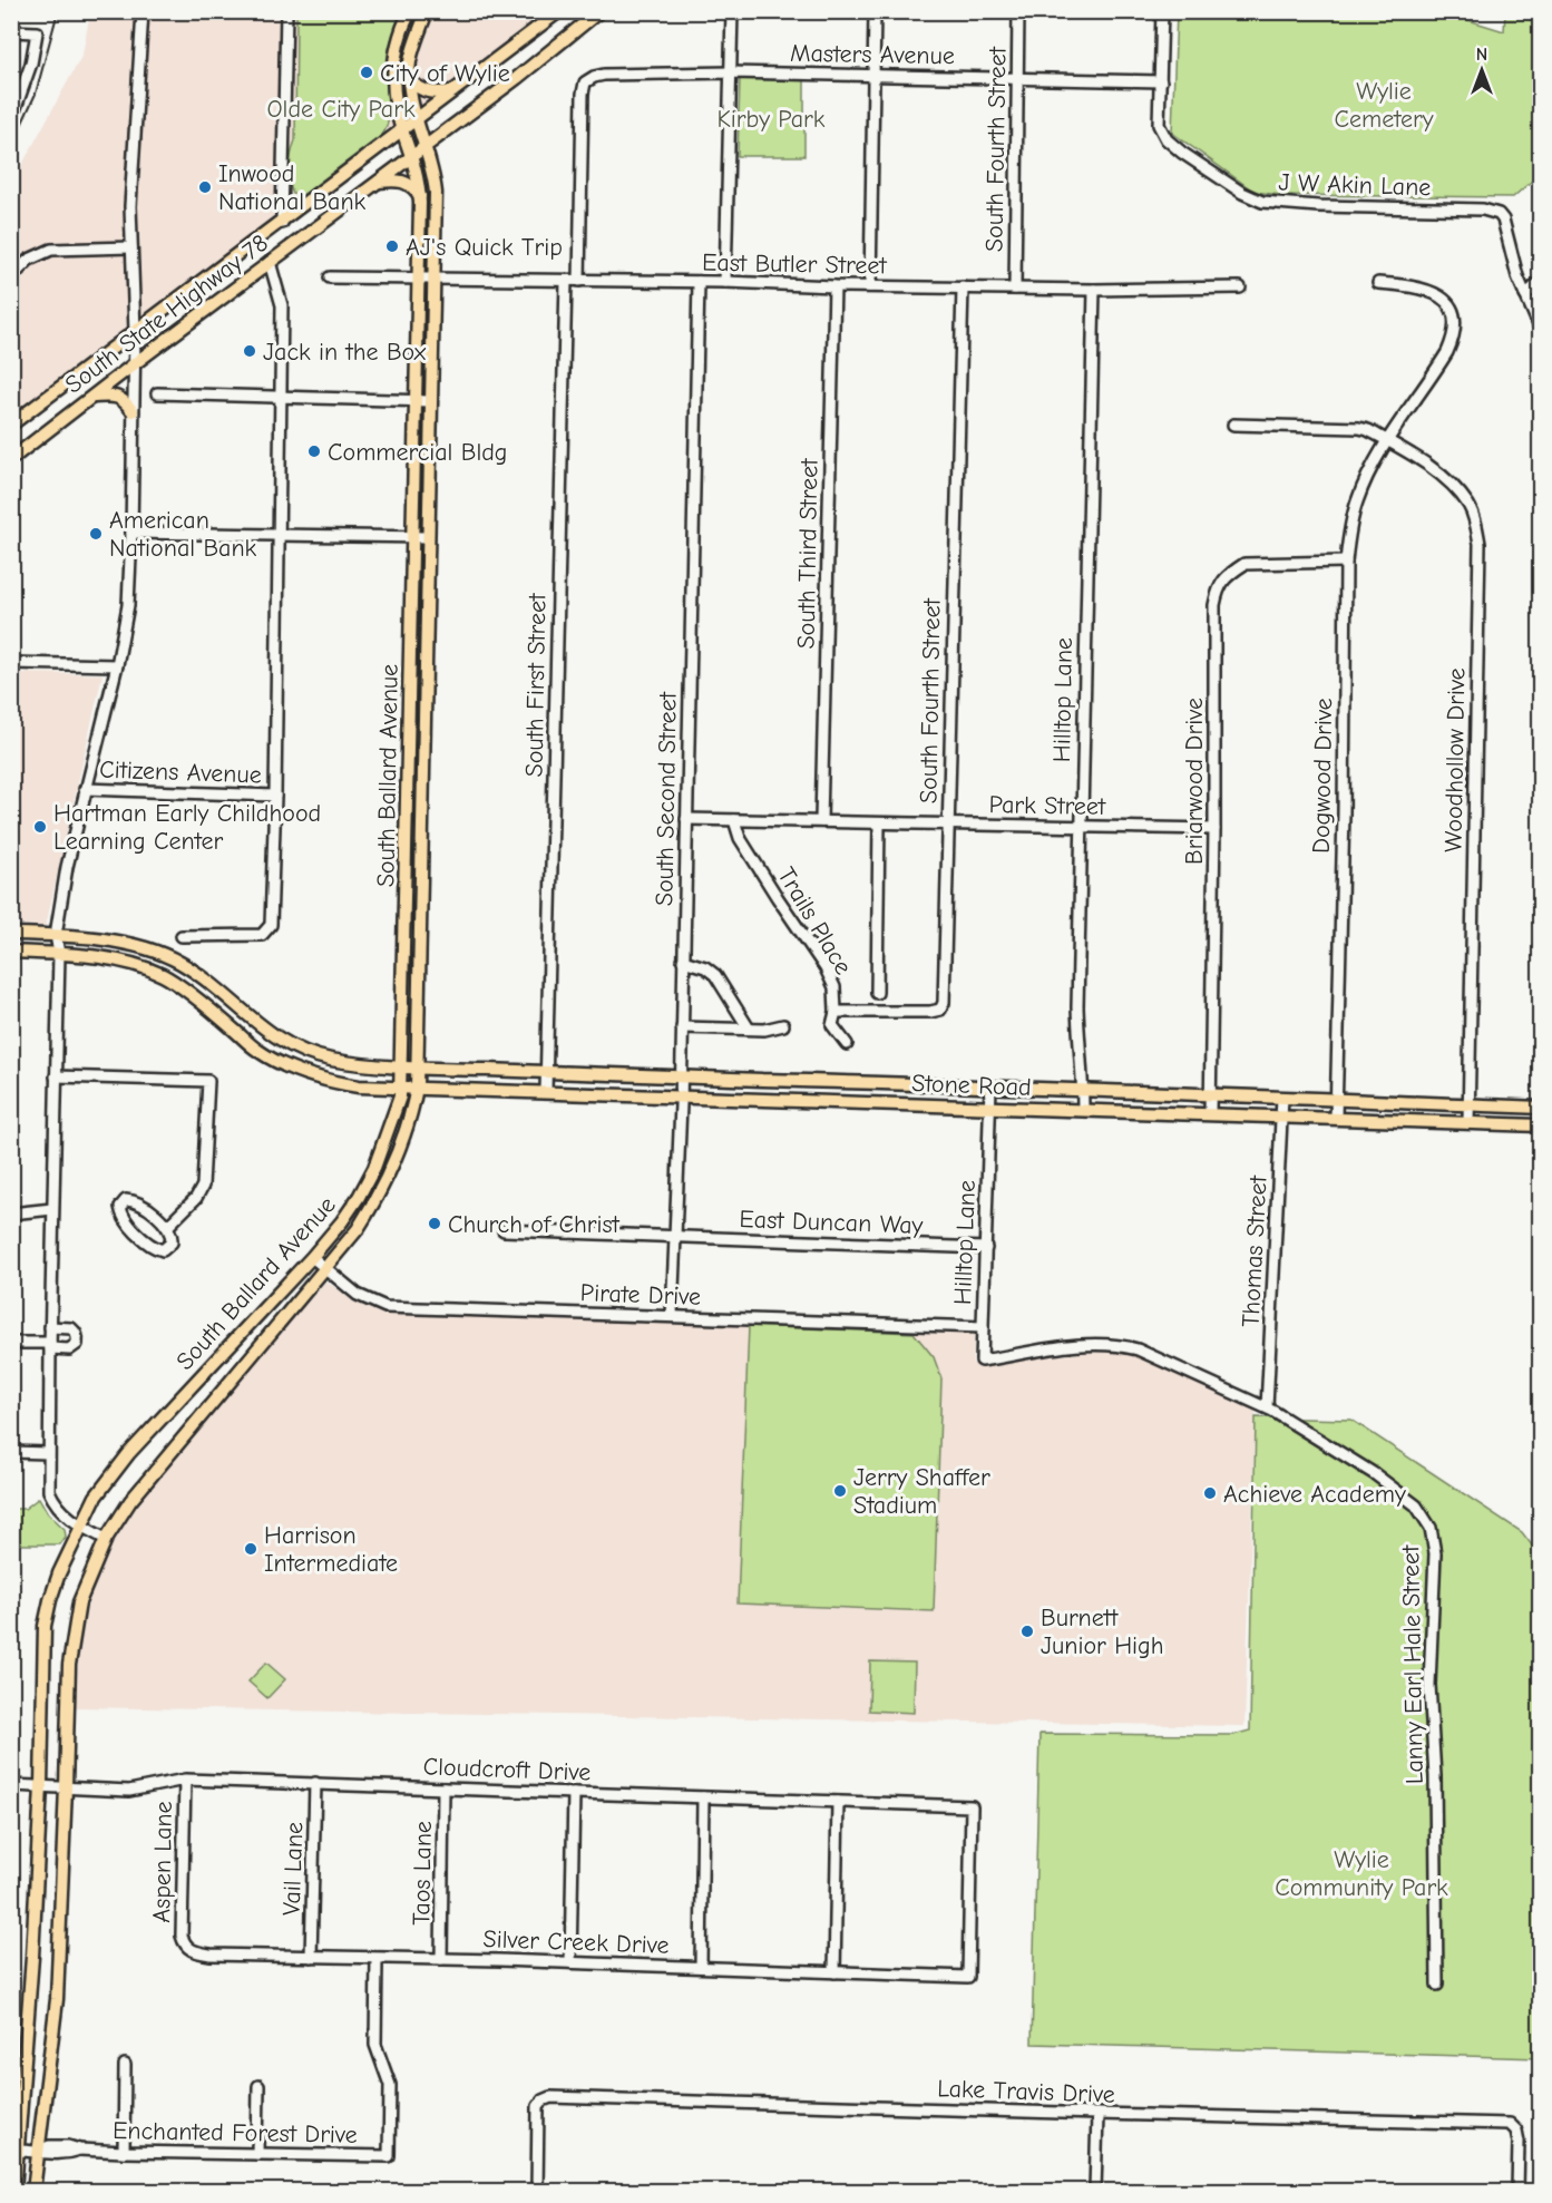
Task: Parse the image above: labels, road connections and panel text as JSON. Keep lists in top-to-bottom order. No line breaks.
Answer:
{"streets":{"main road":["South State Highway 78","South Ballard Avenue","Stone Road"],"street":["Masters Avenue","South Fourth Street","J W Akin Lane","East Butler Street","South Third Street","South First Street","Hilltop Lane","Woodhollow Drive","Citizens Avenue","Dogwood Drive","Briarwood Drive","South Second Street","Park Street","Trails Place","East Duncan Way","Thomas Street","Pirate Drive","Lanny Earl Hale Street","Cloudcroft Drive","Aspen Lane","Vail Lane","Taos Lane","Silver Creek Drive","Lake Travis Drive","Enchanted Forest Drive"]},"crossings":[["Masters Avenue","South Fourth Street"],["Masters Avenue","J W Akin Lane"],["Masters Avenue","East Butler Street"],["South Fourth Street","East Butler Street"],["South Fourth Street","Park Street"],["South Fourth Street","Trails Place"],["East Butler Street","South Third Street"],["East Butler Street","South First Street"],["East Butler Street","Hilltop Lane"],["East Butler Street","South Ballard Avenue"],["East Butler Street","South Second Street"],["South State Highway 78","South Ballard Avenue"],["South Third Street","Park Street"],["South First Street","Stone Road"],["Hilltop Lane","Park Street"],["Hilltop Lane","Stone Road"],["Hilltop Lane","East Duncan Way"],["Hilltop Lane","Pirate Drive"],["Hilltop Lane","Lanny Earl Hale Street"],["Woodhollow Drive","Dogwood Drive"],["Woodhollow Drive","Stone Road"],["South Ballard Avenue","Stone Road"],["South Ballard Avenue","Pirate Drive"],["South Ballard Avenue","Cloudcroft Drive"],["South Ballard Avenue","Enchanted Forest Drive"],["Dogwood Drive","Briarwood Drive"],["Dogwood Drive","Stone Road"],["Briarwood Drive","Park Street"],["Briarwood Drive","Stone Road"],["South Second Street","Park Street"],["South Second Street","Stone Road"],["South Second Street","East Duncan Way"],["South Second Street","Pirate Drive"],["Park Street","Trails Place"],["Stone Road","Thomas Street"],["Thomas Street","Lanny Earl Hale Street"],["Cloudcroft Drive","Aspen Lane"],["Cloudcroft Drive","Vail Lane"],["Cloudcroft Drive","Taos Lane"],["Cloudcroft Drive","Silver Creek Drive"],["Aspen Lane","Silver Creek Drive"],["Vail Lane","Silver Creek Drive"],["Taos Lane","Silver Creek Drive"],["Silver Creek Drive","Enchanted Forest Drive"]],"parks":["Wylie Cemetery","Olde City Park","Kirby Park","Wylie Community Park"],"places":["City of Wylie","Inwood National Bank","AJ's Quick Trip","Jack in the Box","Commercial Bldg","American National Bank","Hartman Early Childhood Learning Center","Church of Christ","Jerry Shaffer Stadium","Achieve Academy","Harrison Intermediate","Burnett Junior High"],"north":"top"}
